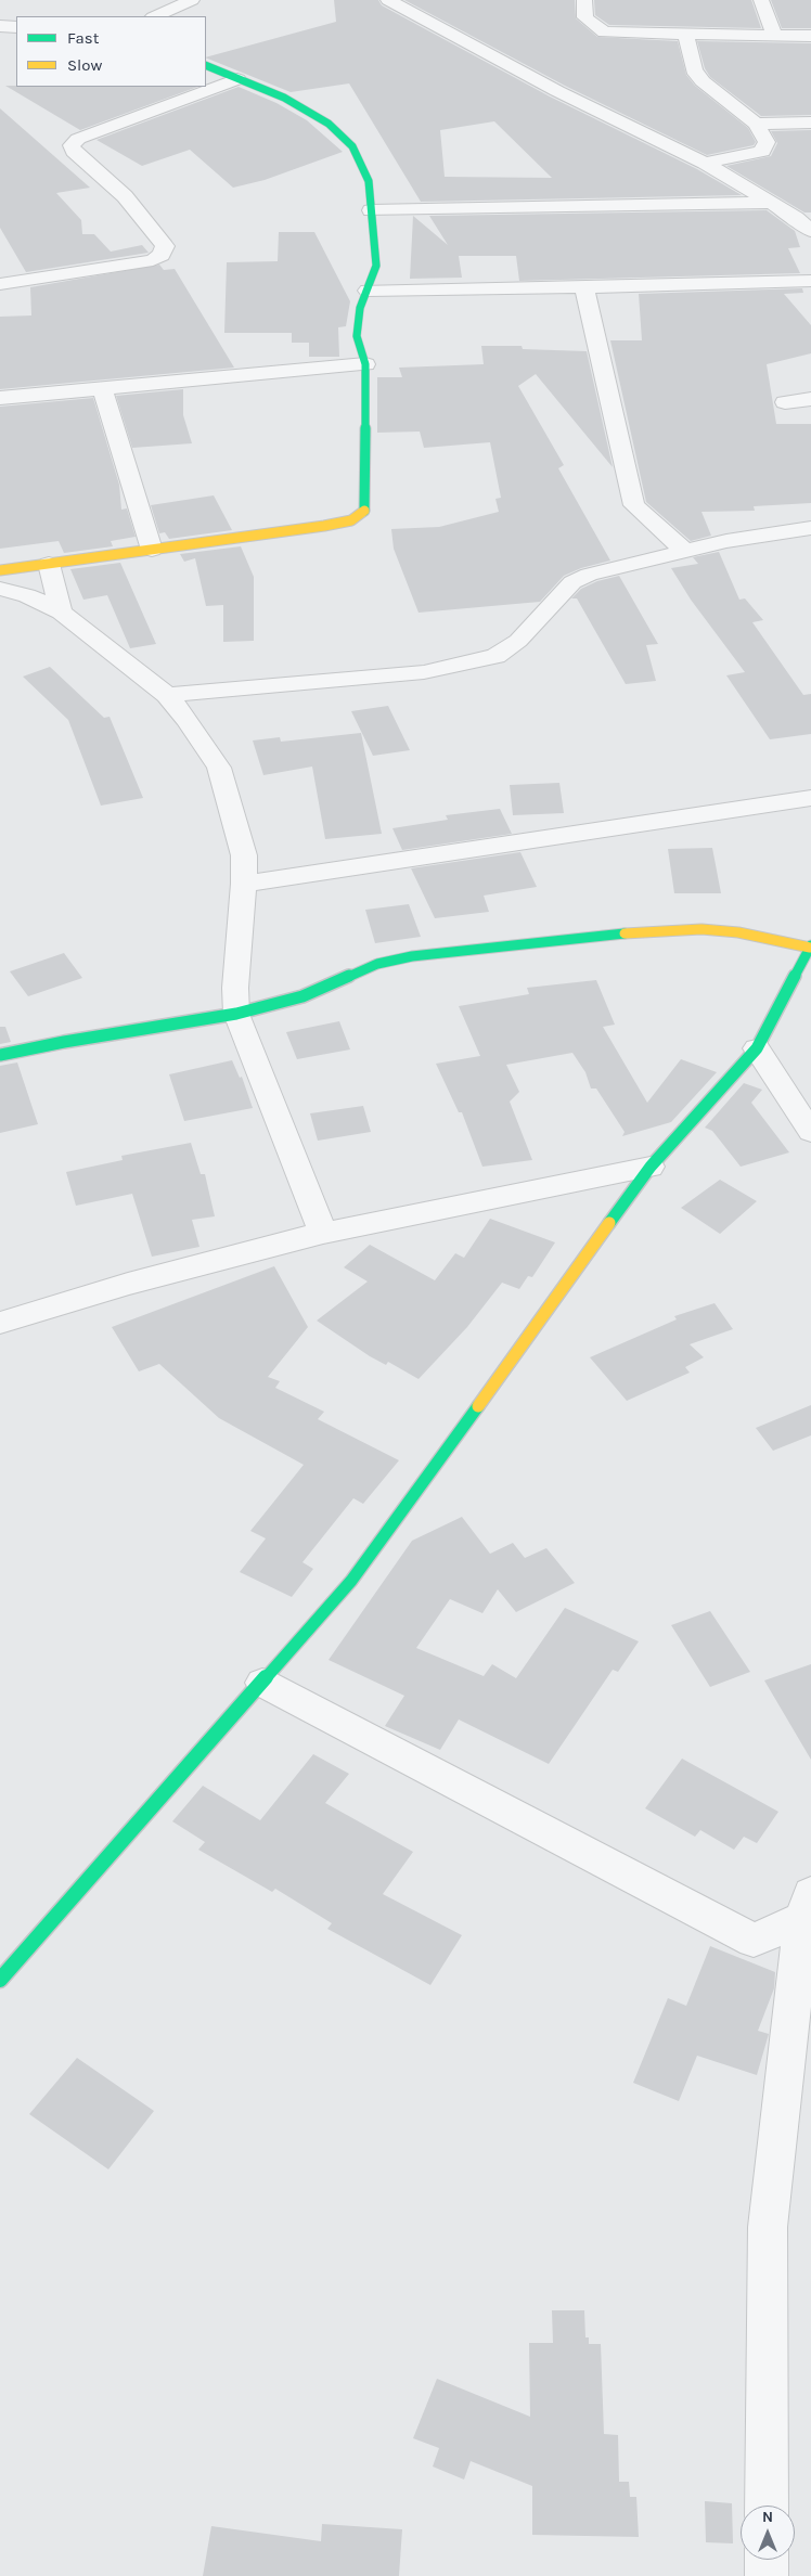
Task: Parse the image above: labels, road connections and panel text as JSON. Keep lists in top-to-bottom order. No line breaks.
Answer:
{"legend":["Fast","Slow"],"north":"top"}
